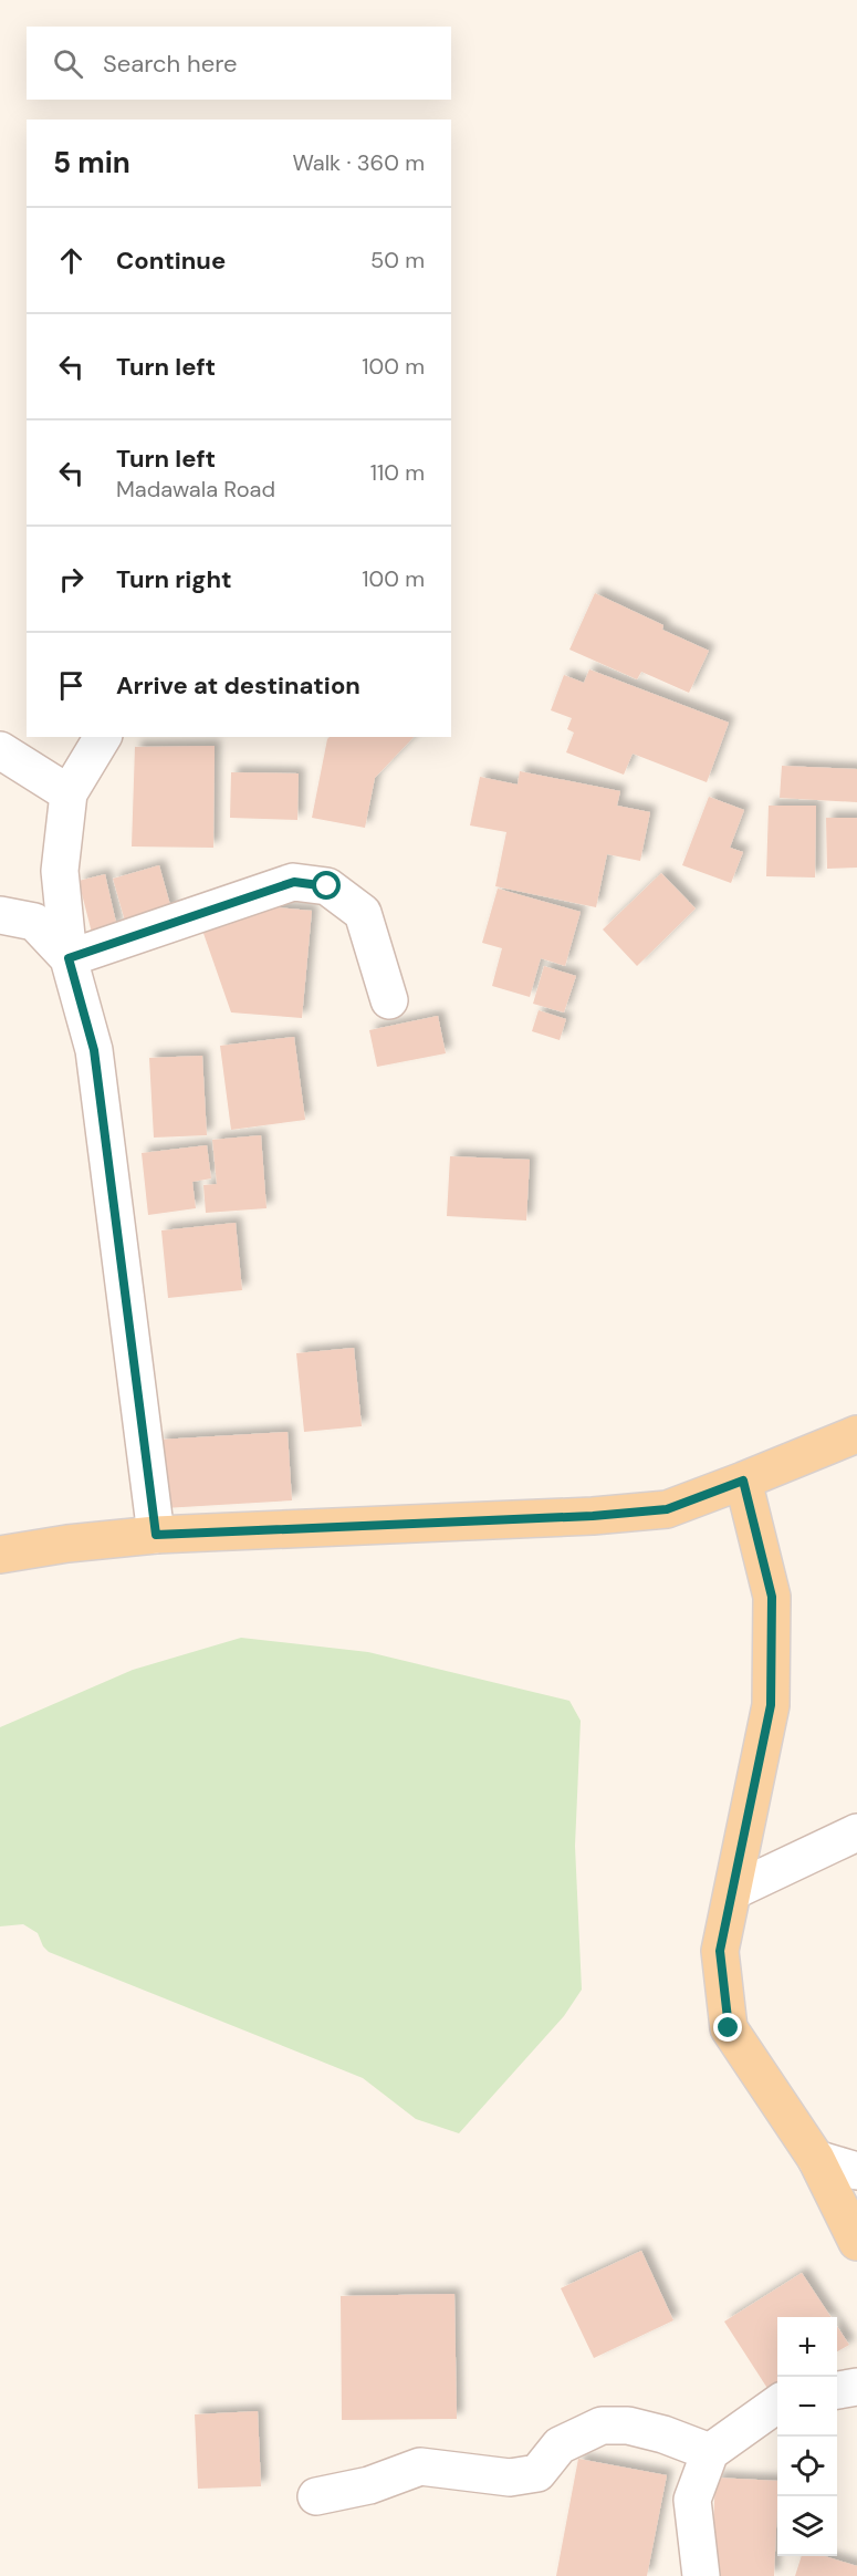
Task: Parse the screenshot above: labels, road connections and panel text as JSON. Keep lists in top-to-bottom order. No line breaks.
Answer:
{"page":{"search":"Search here","heading":["5 min","Walk · 360 m"],"list":[["Continue","50 m"],["Turn left","100 m"],["Turn left","Madawala Road","110 m"],["Turn right","100 m"],"Arrive at destination"],"map_buttons":["+","−"]}}
